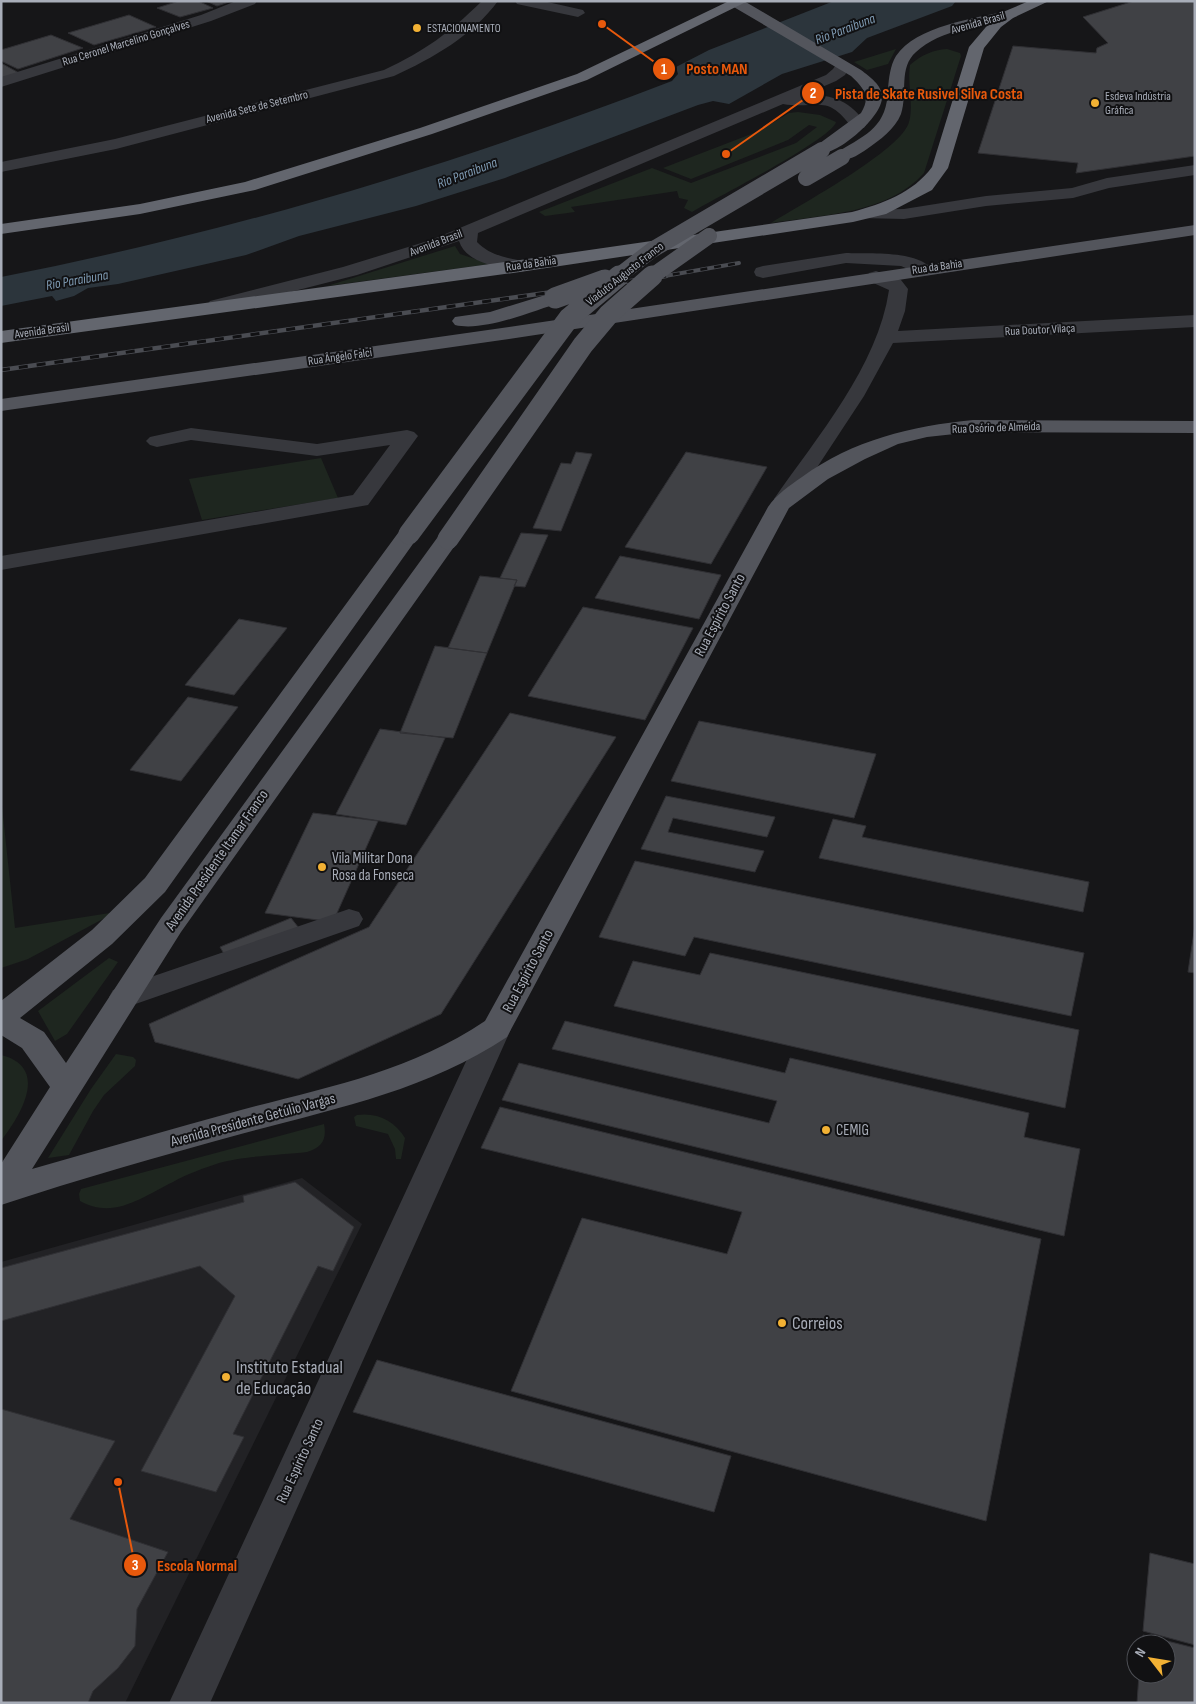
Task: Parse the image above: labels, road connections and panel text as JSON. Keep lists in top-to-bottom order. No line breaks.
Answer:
{"streets":{"highway":["Avenida Brasil","Rua da Bahia"],"main road":["Viaduto Augusto Franco","Rua Ângelo Falci","Rua Osório de Almeida","Rua Espírito Santo","Avenida Presidente Itamar Franco","Avenida Presidente Getúlio Vargas"],"street":["Rua Ceronel Marcelino Gonçalves","Avenida Sete de Setembro","Rua Doutor Vilaça"]},"crossings":[["Avenida Brasil","Rua da Bahia"],["Avenida Brasil","Viaduto Augusto Franco"],["Rua da Bahia","Rua Ângelo Falci"],["Rua da Bahia","Rua Espírito Santo"],["Viaduto Augusto Franco","Avenida Presidente Itamar Franco"],["Rua Doutor Vilaça","Rua Espírito Santo"],["Rua Osório de Almeida","Rua Espírito Santo"],["Rua Espírito Santo","Avenida Presidente Getúlio Vargas"],["Avenida Presidente Itamar Franco","Avenida Presidente Getúlio Vargas"]],"water":["Rio Paraibuna"],"places":["Posto MAN","ESTACIONAMENTO","Esdeva Indústria Gráfica","Pista de Skate Rusivel Silva Costa","Vila Militar Dona Rosa da Fonseca","CEMIG","Correios","Instituto Estadual de Educação","Escola Normal"],"north":"top left"}
